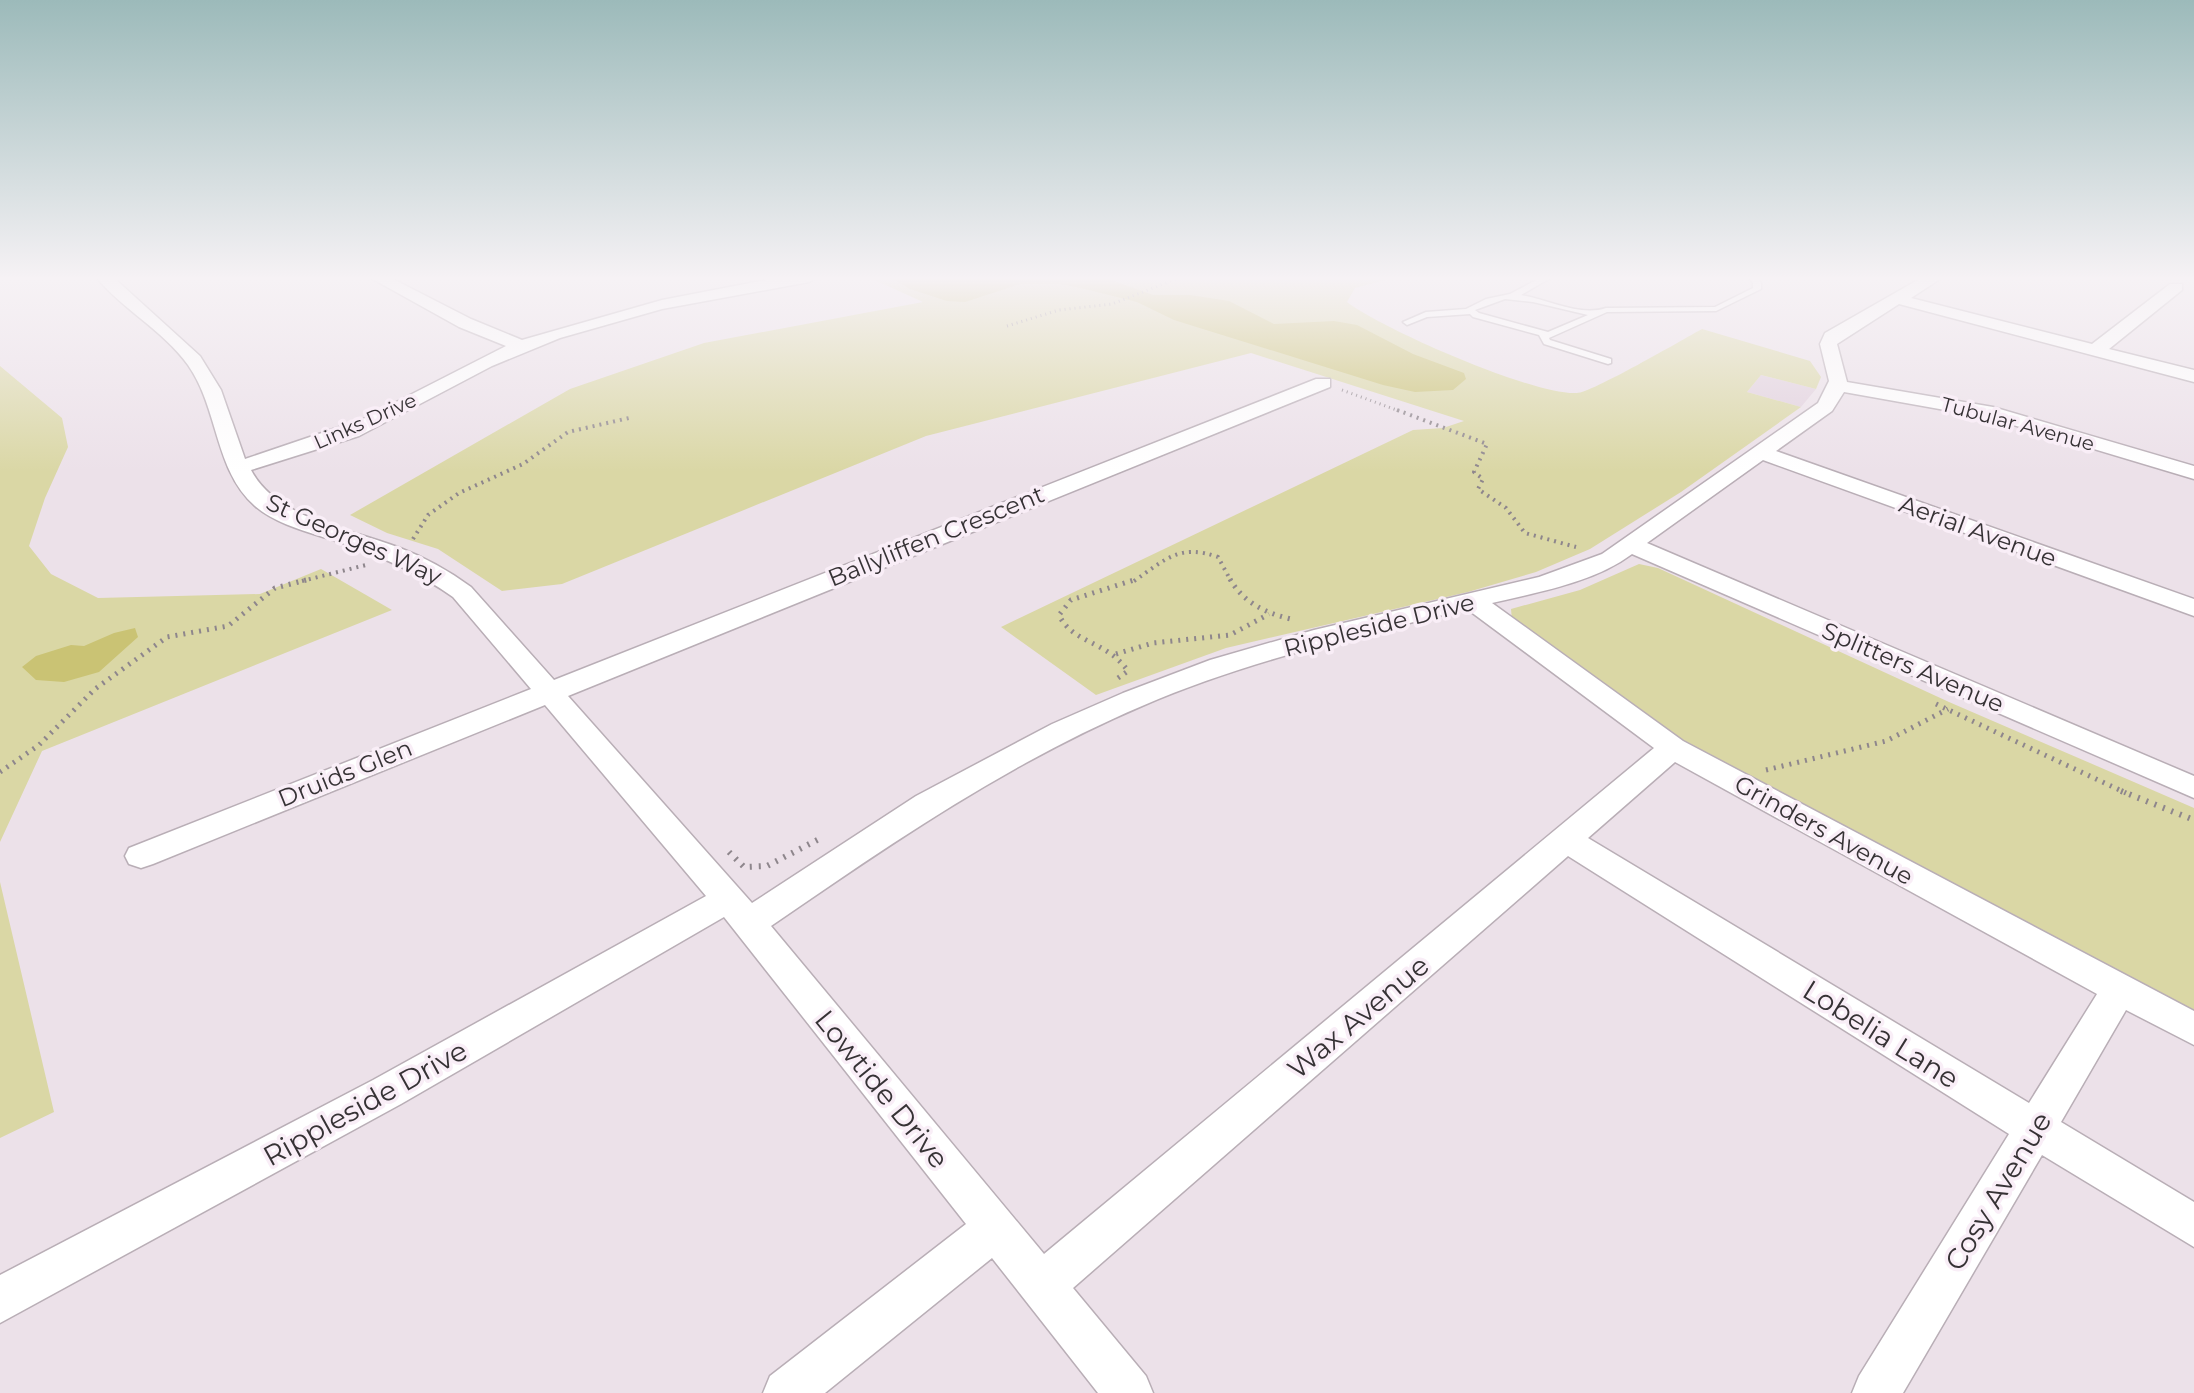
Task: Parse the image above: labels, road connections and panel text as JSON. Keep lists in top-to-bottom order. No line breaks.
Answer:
{"streets":{"street":["Links Drive","Tubular Avenue","Aerial Avenue","Ballyliffen Crescent","St Georges Way","Rippleside Drive","Splitters Avenue","Druids Glen","Grinders Avenue","Wax Avenue","Lobelia Lane","Lowtide Drive","Cosy Avenue"]},"crossings":[["Links Drive","St Georges Way"],["Tubular Avenue","Rippleside Drive"],["Aerial Avenue","Rippleside Drive"],["Ballyliffen Crescent","St Georges Way"],["Ballyliffen Crescent","Druids Glen"],["St Georges Way","Druids Glen"],["St Georges Way","Lowtide Drive"],["Rippleside Drive","Splitters Avenue"],["Rippleside Drive","Grinders Avenue"],["Rippleside Drive","Lowtide Drive"],["Grinders Avenue","Wax Avenue"],["Grinders Avenue","Cosy Avenue"],["Wax Avenue","Lobelia Lane"],["Wax Avenue","Lowtide Drive"],["Lobelia Lane","Cosy Avenue"]]}
